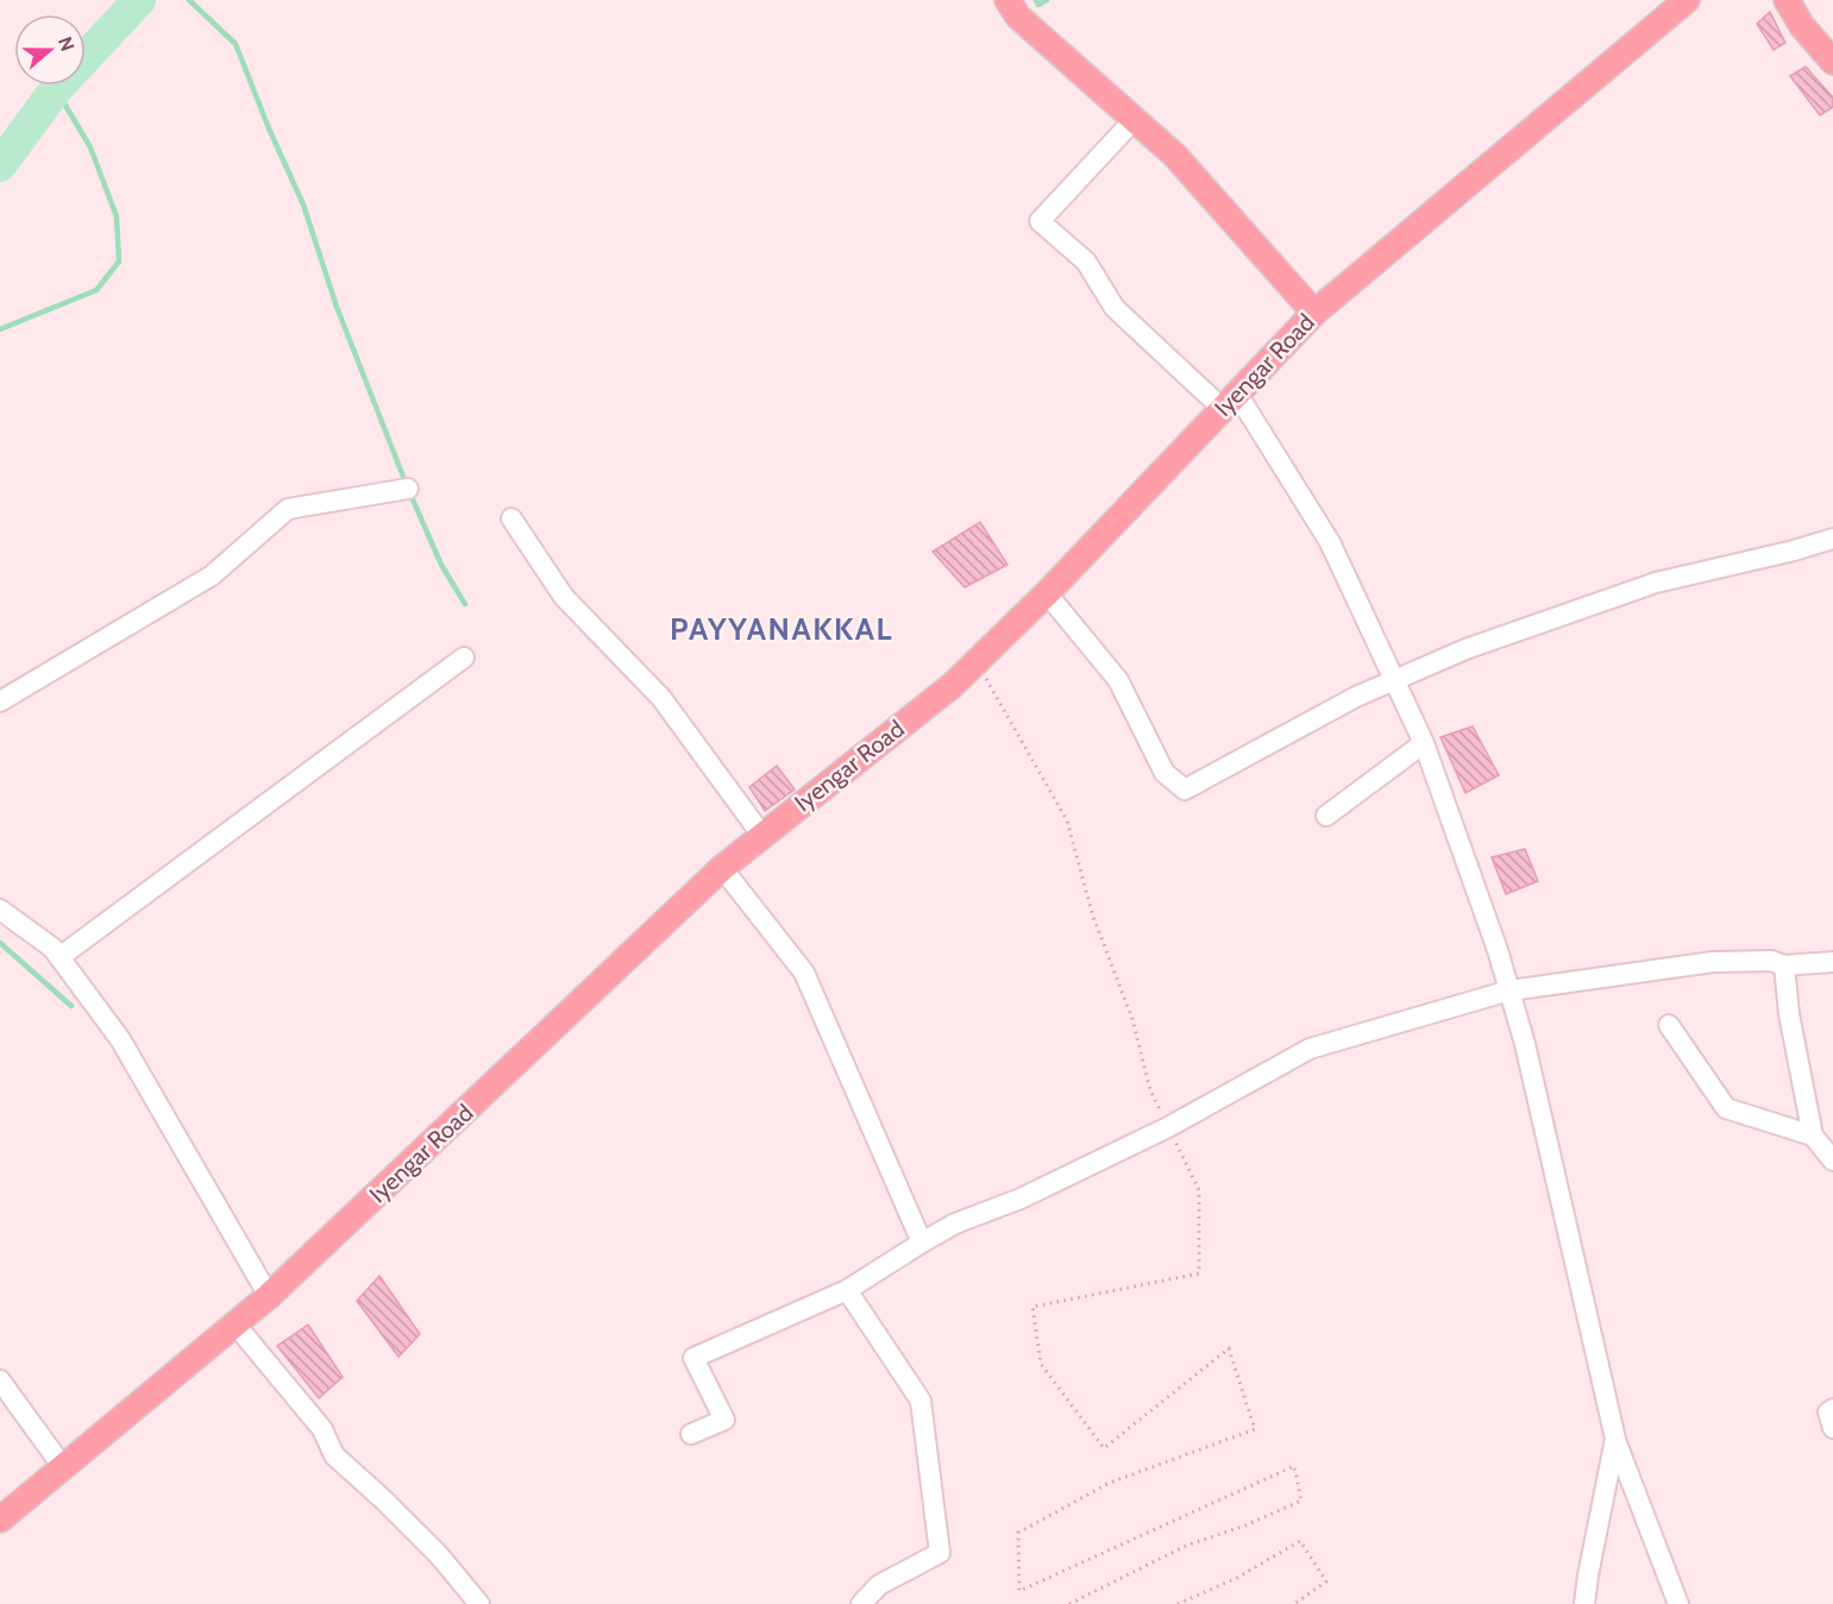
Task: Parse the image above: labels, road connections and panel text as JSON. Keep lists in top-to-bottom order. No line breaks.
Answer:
{"streets":{"main road":["Iyengar Road"]},"districts":["PAYYANAKKAL"],"north":"right"}
